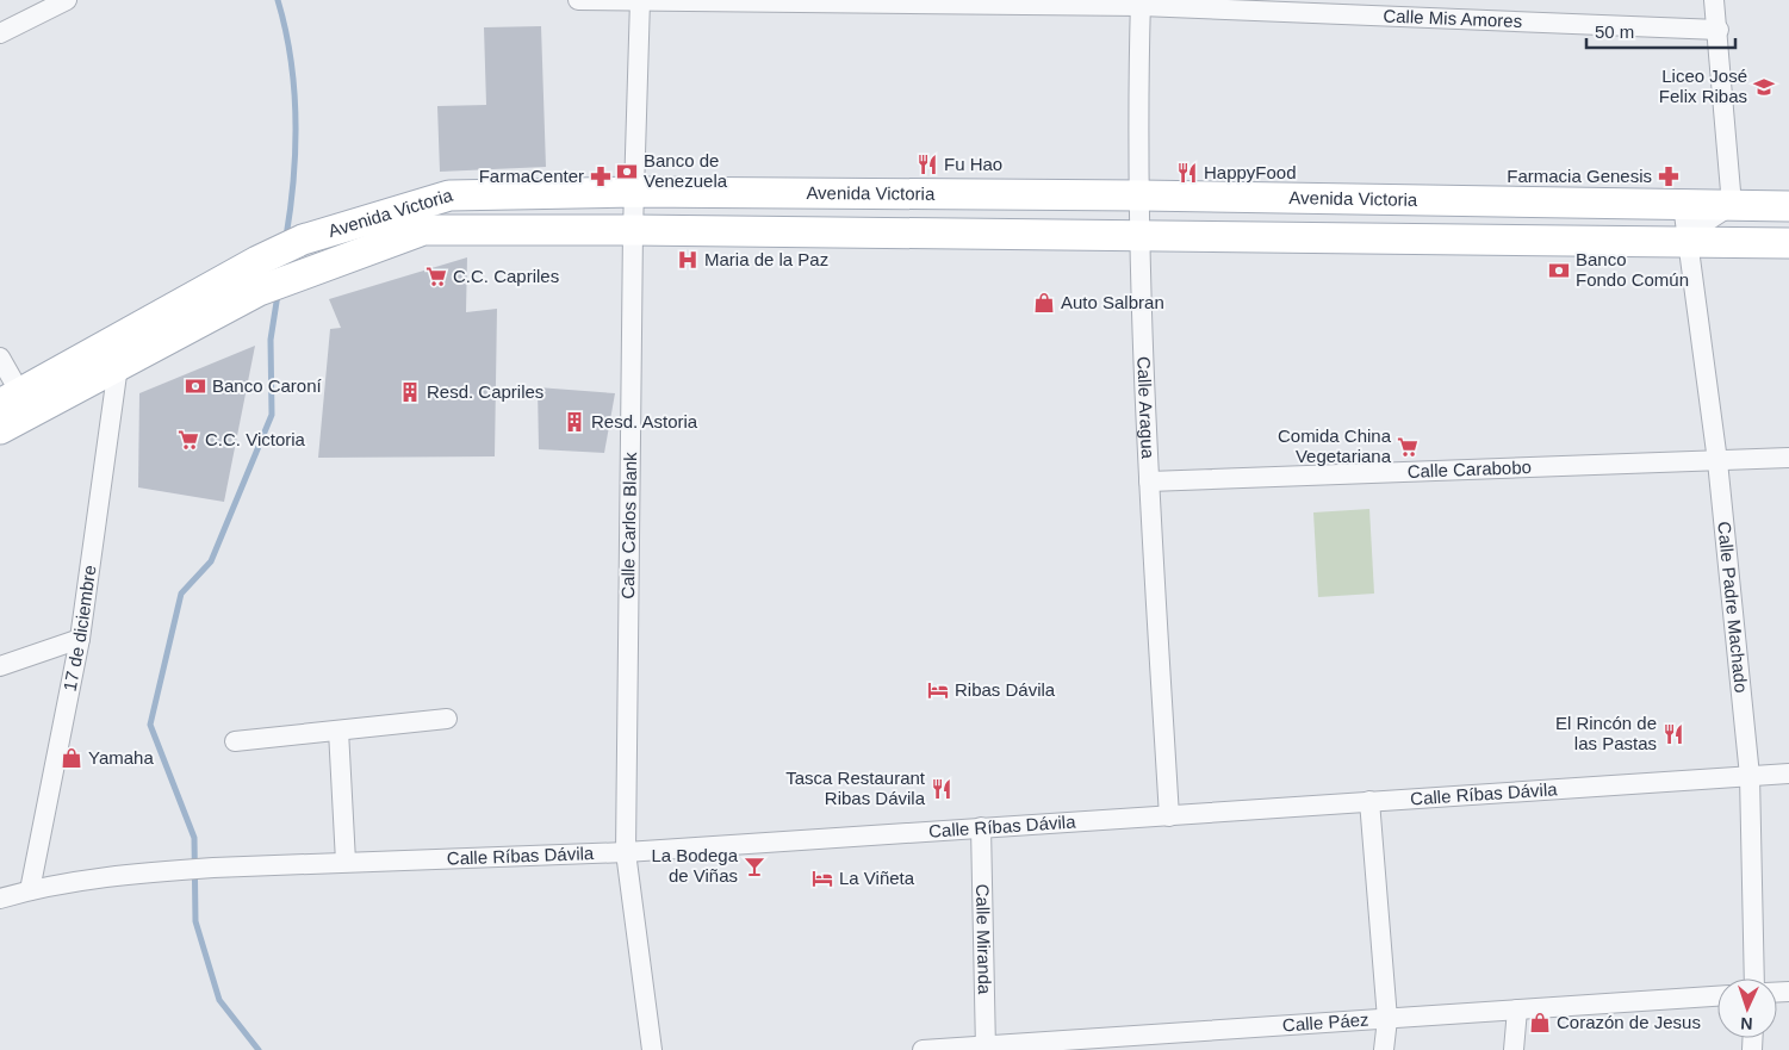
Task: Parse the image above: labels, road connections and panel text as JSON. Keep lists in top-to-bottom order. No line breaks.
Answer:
{"streets":{"main road":["Avenida Victoria"],"street":["Calle Mis Amores","Calle Aragua","Calle Carabobo","Calle Carlos Blank","Calle Padre Machado","17 de diciembre","Calle Ríbas Dávila","Calle Miranda","Calle Páez"]},"crossings":[["Calle Mis Amores","Calle Aragua"],["Calle Mis Amores","Calle Carlos Blank"],["Avenida Victoria","Calle Aragua"],["Avenida Victoria","Calle Carlos Blank"],["Avenida Victoria","Calle Padre Machado"],["Avenida Victoria","17 de diciembre"],["Calle Aragua","Calle Carabobo"],["Calle Aragua","Calle Ríbas Dávila"],["Calle Carabobo","Calle Padre Machado"],["Calle Carlos Blank","Calle Ríbas Dávila"],["Calle Padre Machado","Calle Ríbas Dávila"],["17 de diciembre","Calle Ríbas Dávila"],["Calle Ríbas Dávila","Calle Miranda"],["Calle Miranda","Calle Páez"]],"places":{"school or university":["Liceo José Felix Ribas"],"restaurant":["Fu Hao","HappyFood","El Rincón de las Pastas","Tasca Restaurant Ribas Dávila"],"bank":["Banco de Venezuela","Banco Fondo Común","Banco Caroní"],"pharmacy":["FarmaCenter","Farmacia Genesis"],"hospital":["Maria de la Paz"],"supermarket":["C.C. Capriles","C.C. Victoria","Comida China Vegetariana"],"shop":["Auto Salbran","Yamaha","Corazón de Jesus"],"building":["Resd. Capriles","Resd. Astoria"],"hotel":["Ribas Dávila","La Viñeta"],"bar":["La Bodega de Viñas"]},"scale_bar":"50 m","north":"bottom"}
